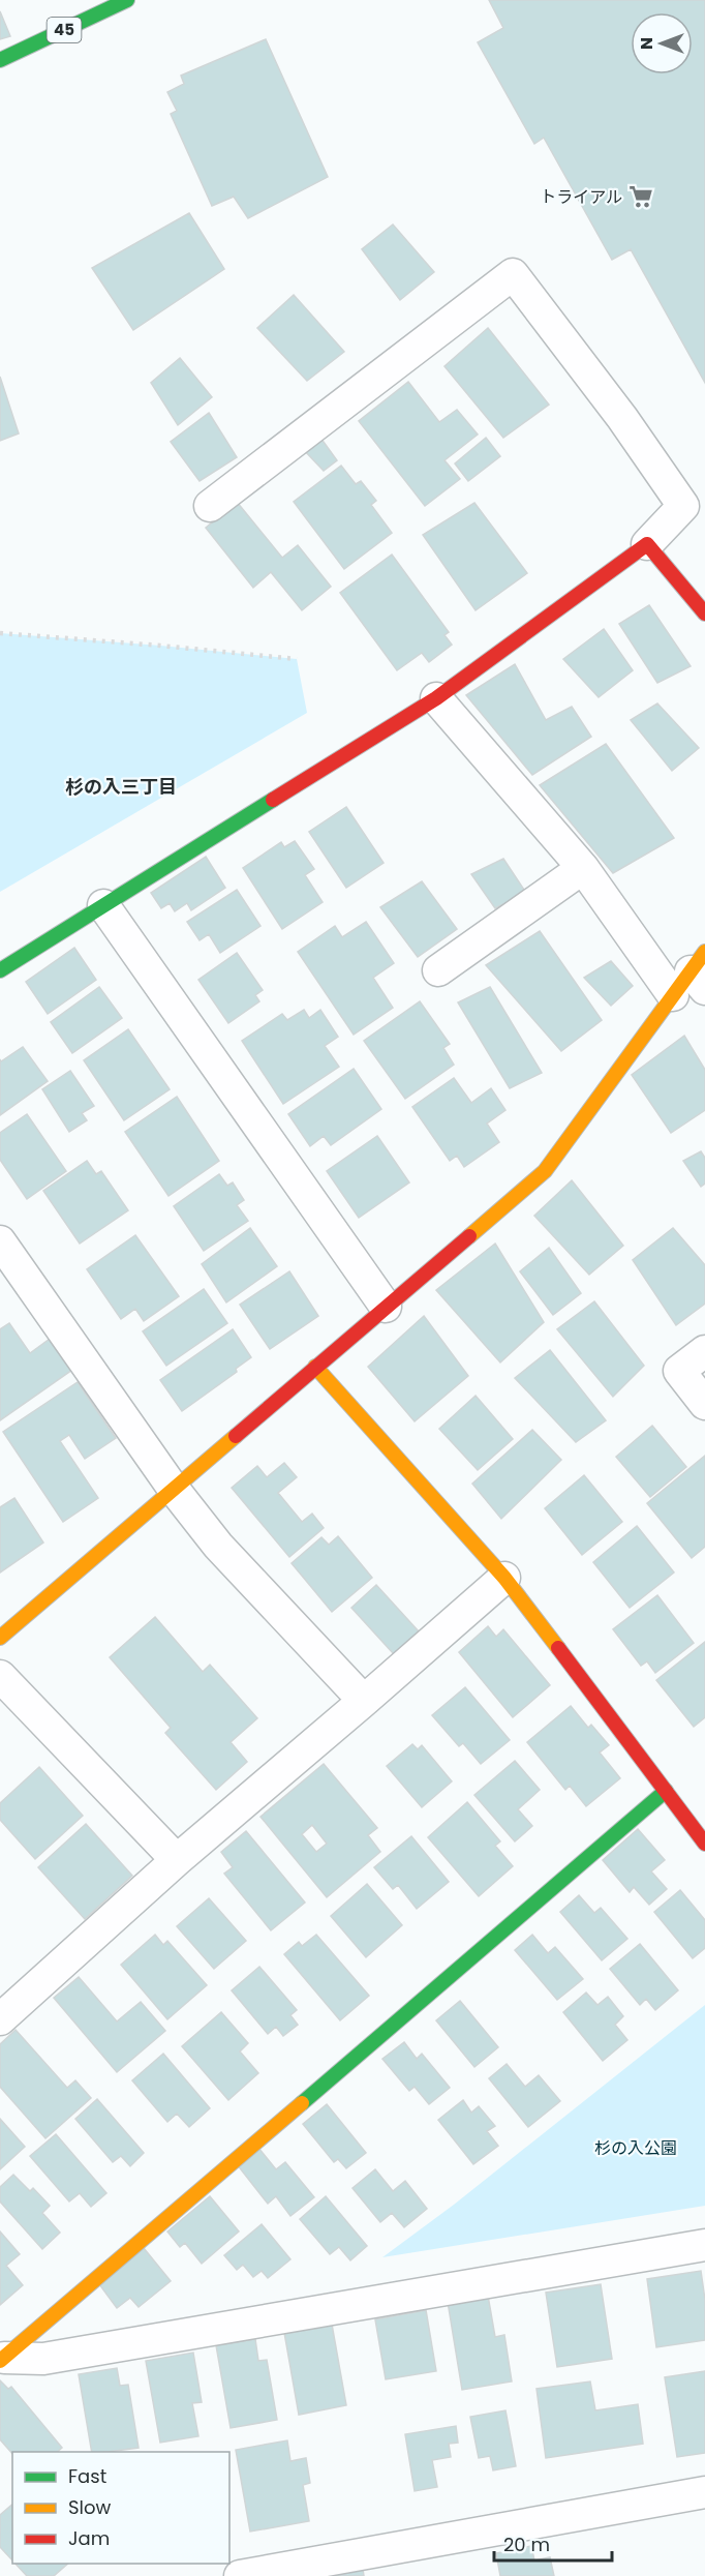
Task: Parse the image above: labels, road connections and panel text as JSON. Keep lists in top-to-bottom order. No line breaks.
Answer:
{"streets":{"main road":["45"]},"districts":["杉の入三丁目"],"parks":["杉の入公園"],"places":{"supermarket":["トライアル"]},"legend":["Fast","Slow","Jam"],"scale_bar":"20 m","north":"left"}
